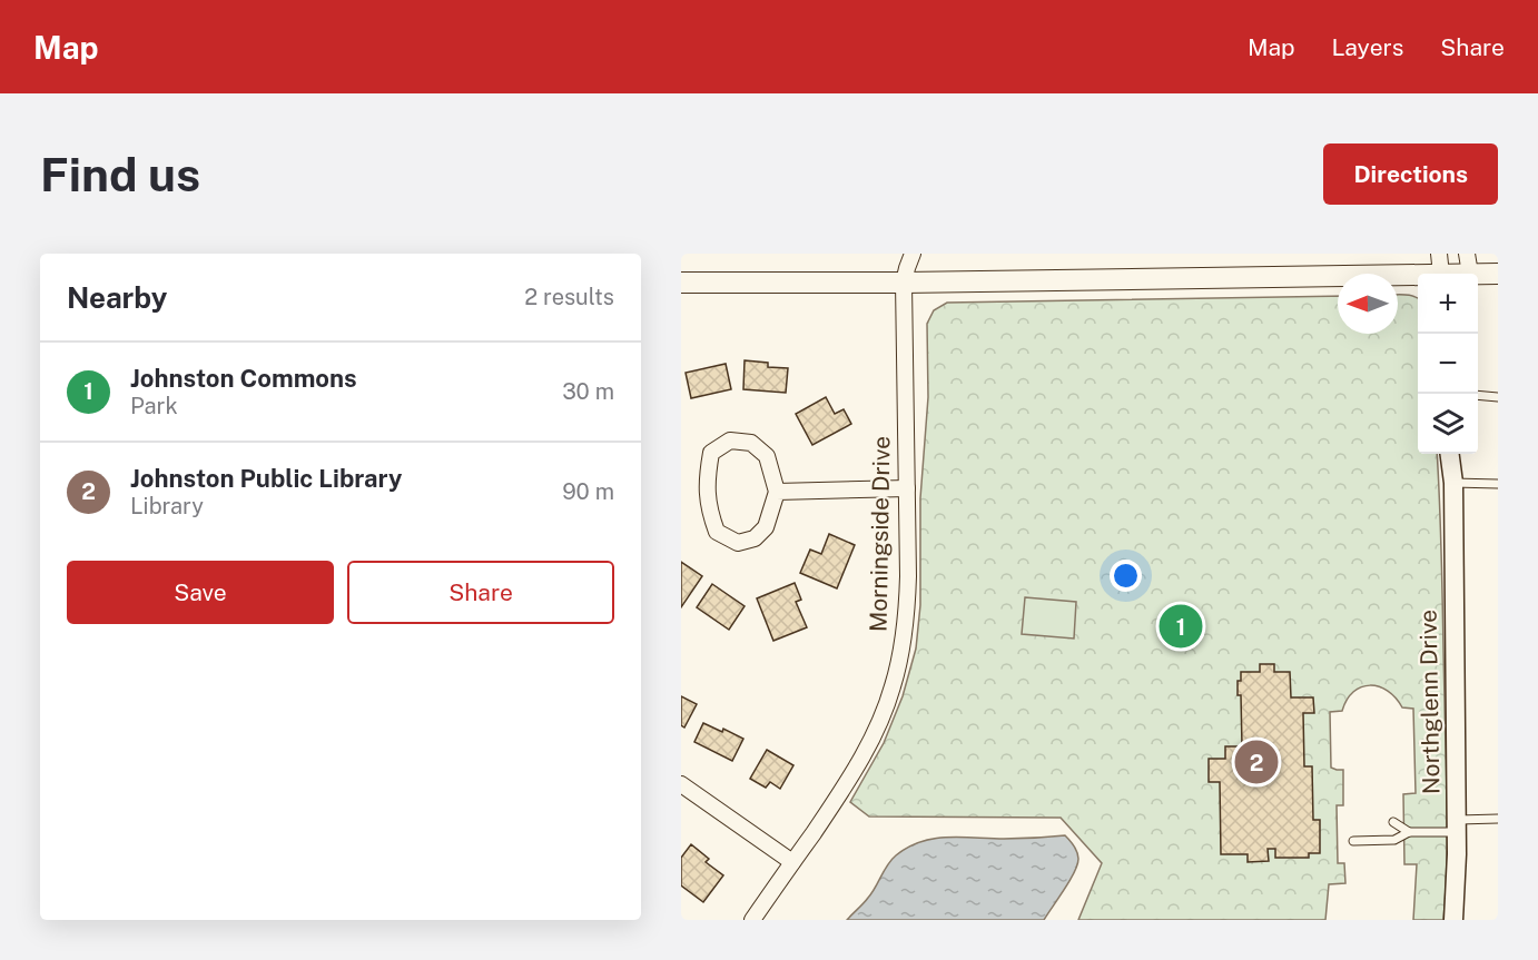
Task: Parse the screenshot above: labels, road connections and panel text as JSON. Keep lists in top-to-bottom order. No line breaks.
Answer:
{"streets":{"street":["Morningside Drive","Northglenn Drive"]},"north":"left","page":{"header":"Map","nav":["Map","Layers","Share"],"buttons":["Directions",["Save","Share"]],"title":"Find us","heading":["Nearby","2 results"],"map_buttons":["+","−"],"list":[{"mark":"1","name":"Johnston Commons","note":"Park","value":"30 m"},{"mark":"2","name":"Johnston Public Library","note":"Library","value":"90 m"}],"pins":["1","2"]}}
